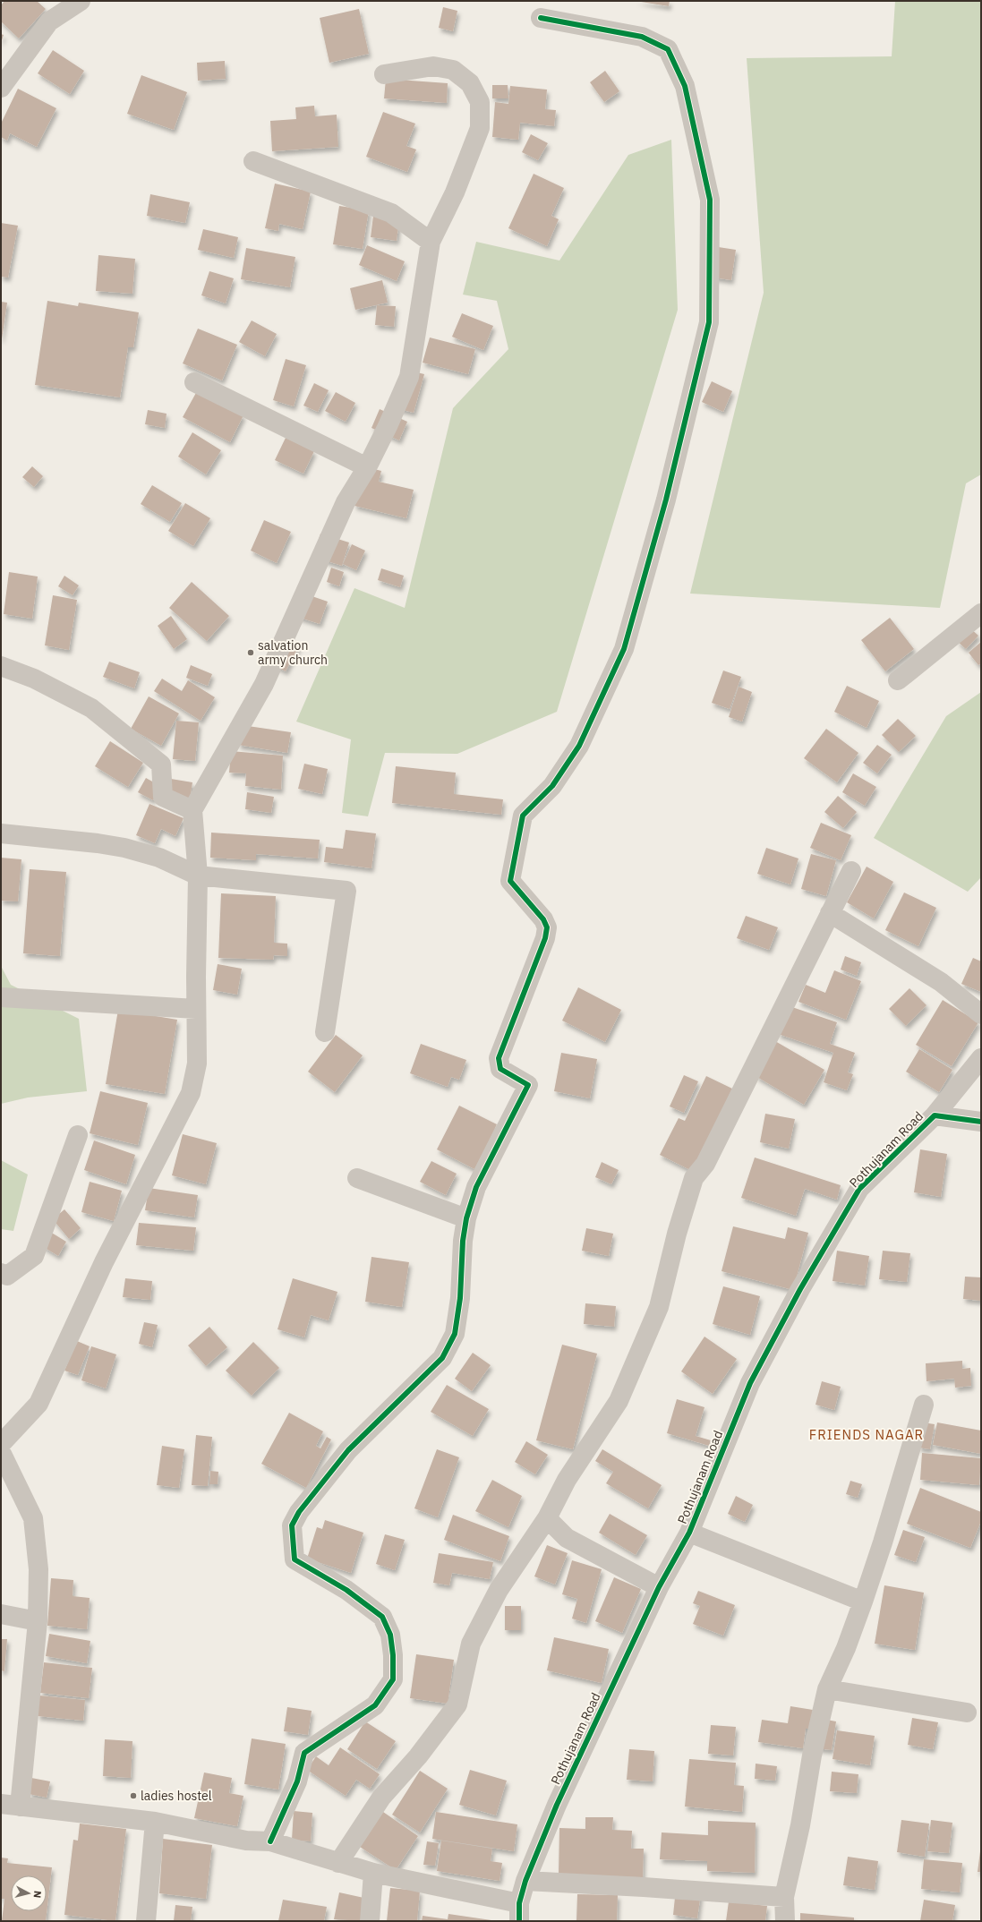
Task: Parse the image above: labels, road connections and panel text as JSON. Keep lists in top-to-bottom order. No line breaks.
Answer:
{"streets":{"street":["Pothujanam Road"]},"districts":["FRIENDS NAGAR"],"places":["salvation army church","ladies hostel"],"north":"right"}
